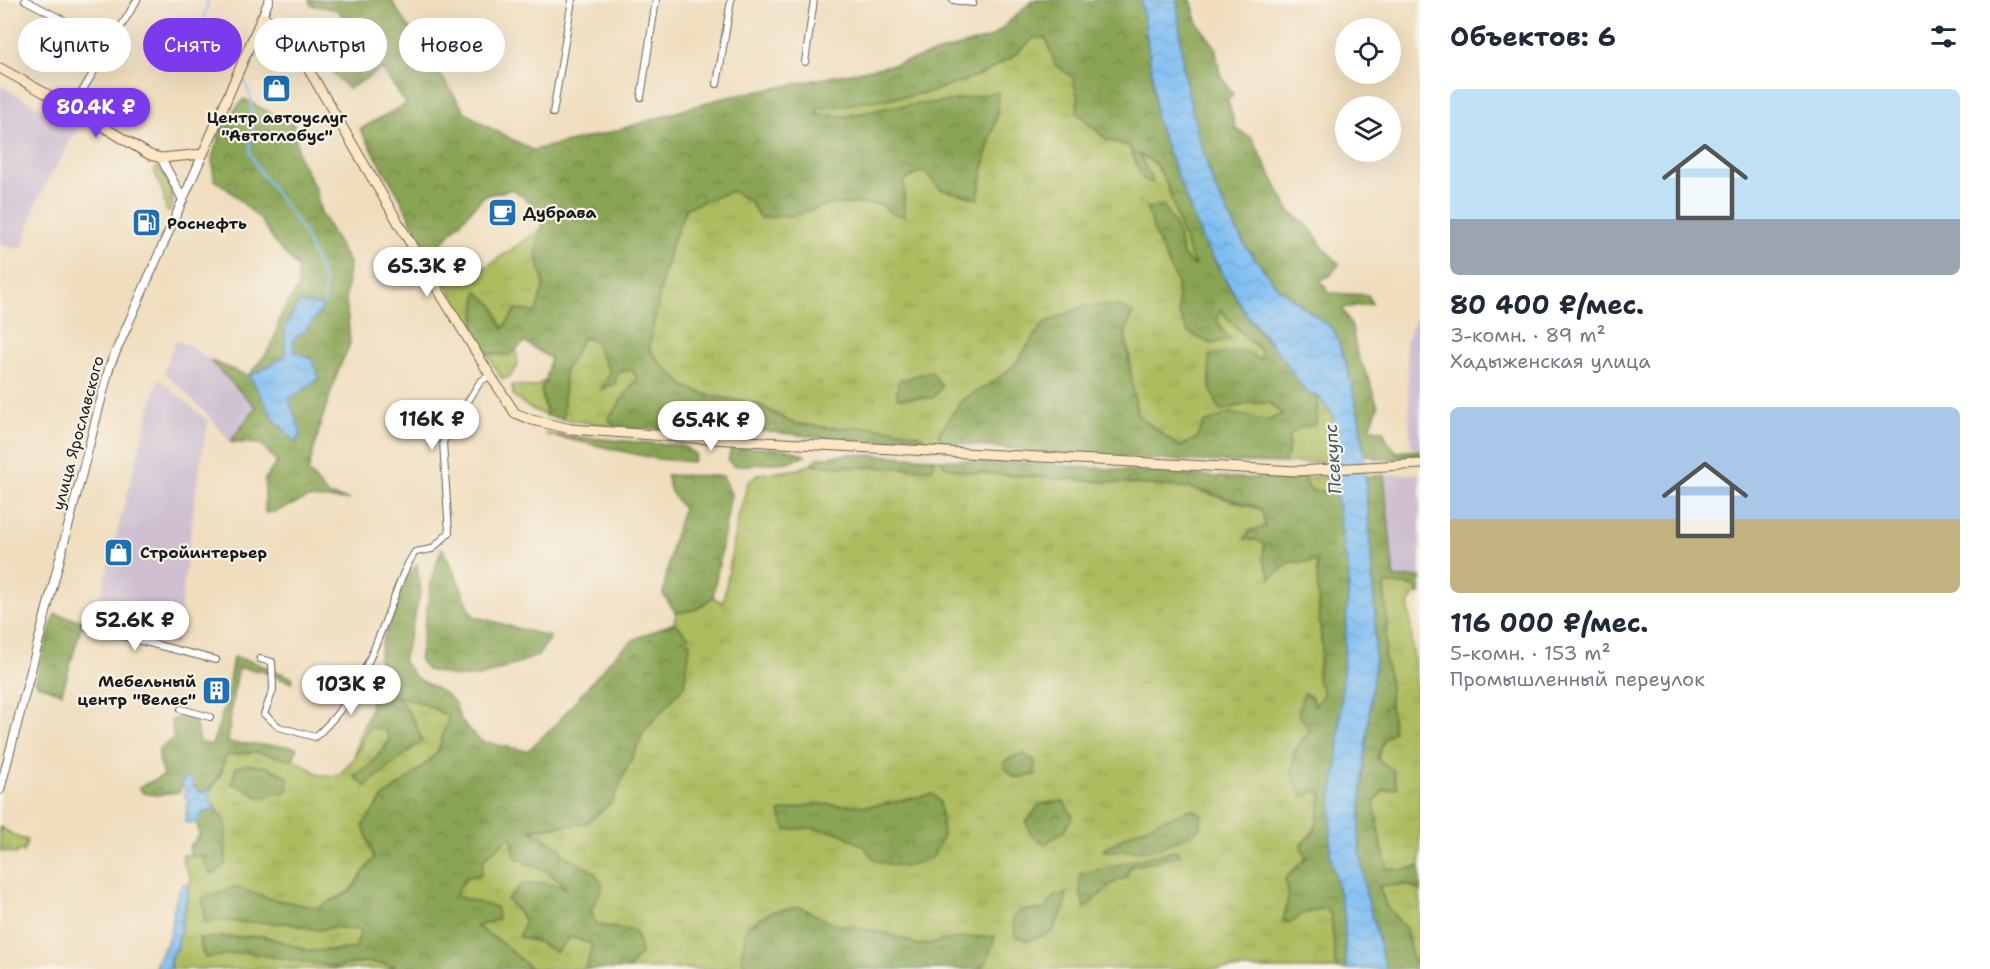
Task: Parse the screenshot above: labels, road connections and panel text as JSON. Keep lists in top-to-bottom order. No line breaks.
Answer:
{"streets":{"main road":["улица Ярославского"]},"water":["Псекупс"],"places":{"shop":["Центр автоуслуг \"Автоглобус\"","Стройинтерьер"],"cafe":["Дубрава"],"fuel station":["Роснефть"],"building":["Мебельный центр \"Велес\""]},"page":{"heading":"Объектов: 6","chip":["Купить","Снять","Фильтры","Новое"],"list":[{"name":"80 400 ₽/мес.","note":"3-комн. · 89 m² · Хадыженская улица"},{"name":"116 000 ₽/мес.","note":"5-комн. · 153 m² · Промышленный переулок"}],"price":["80.4K ₽","65.3K ₽","116K ₽","65.4K ₽","52.6K ₽","103K ₽"]}}
